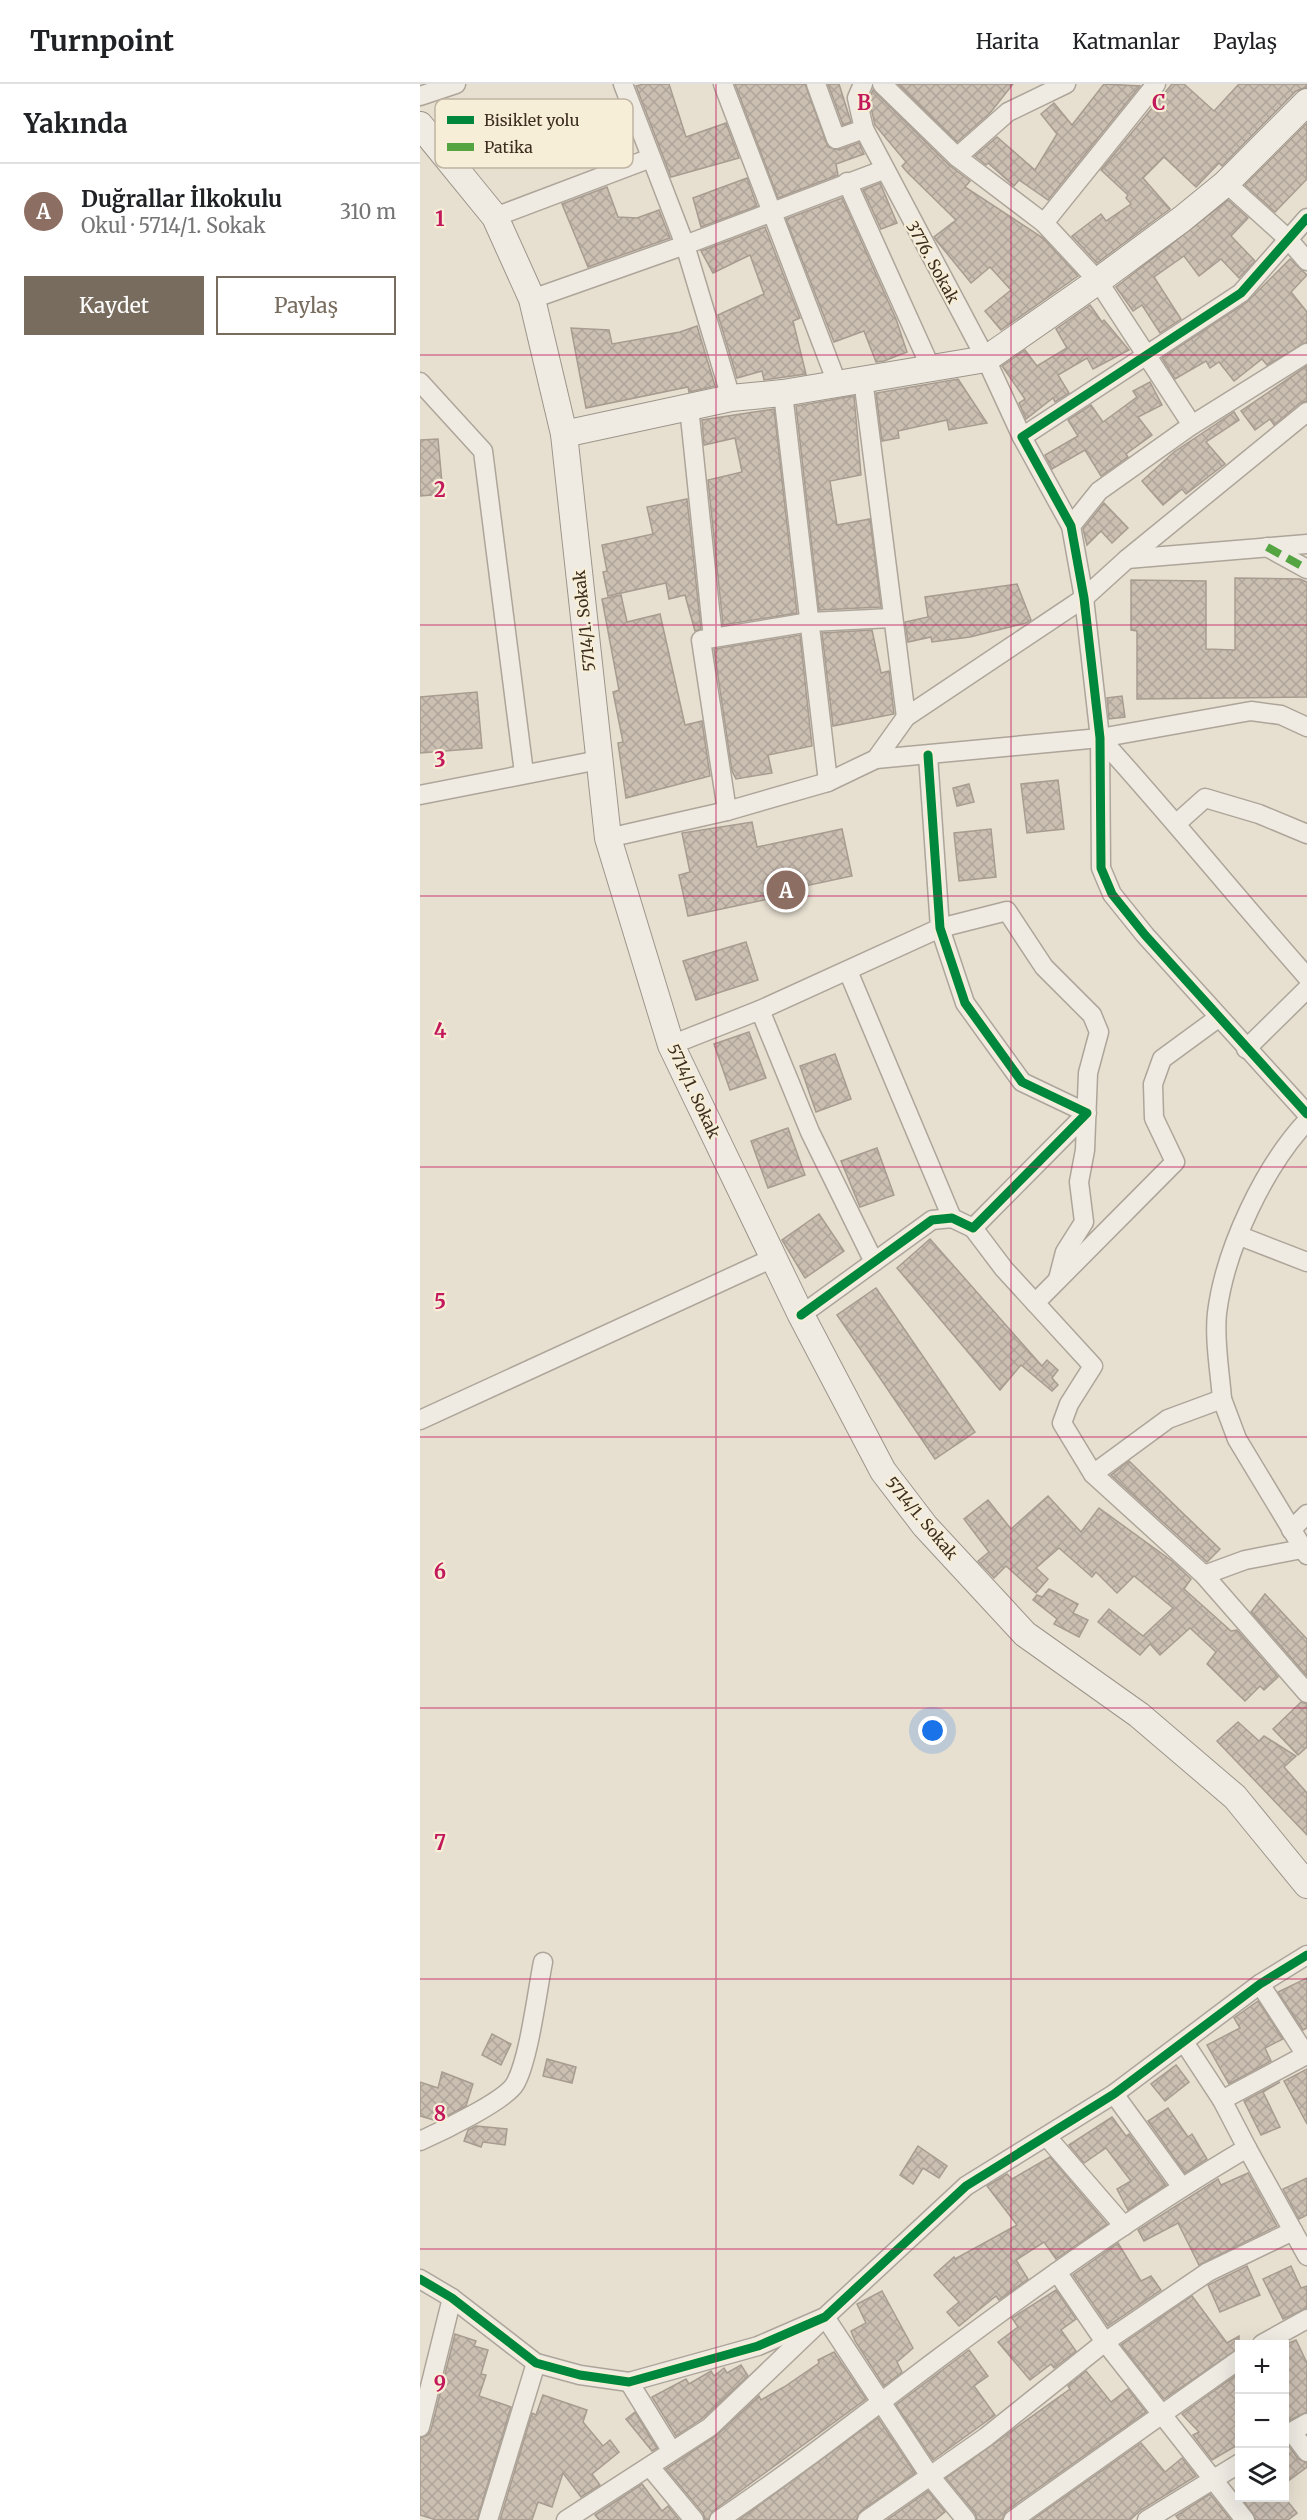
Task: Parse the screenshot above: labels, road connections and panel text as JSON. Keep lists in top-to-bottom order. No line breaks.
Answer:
{"streets":{"main road":["5714/1. Sokak"],"street":["3776. Sokak"]},"legend":["Bisiklet yolu","Patika"],"page":{"header":"Turnpoint","nav":["Harita","Katmanlar","Paylaş"],"heading":"Yakında","list":[{"mark":"A","name":"Duğrallar İlkokulu","note":"Okul · 5714/1. Sokak","value":"310 m"}],"buttons":["Kaydet","Paylaş"],"pins":"A","map_buttons":["+","−"]},"grid":{"columns":["B","C"],"rows":["1","2","3","4","5","6","7","8","9"]}}
